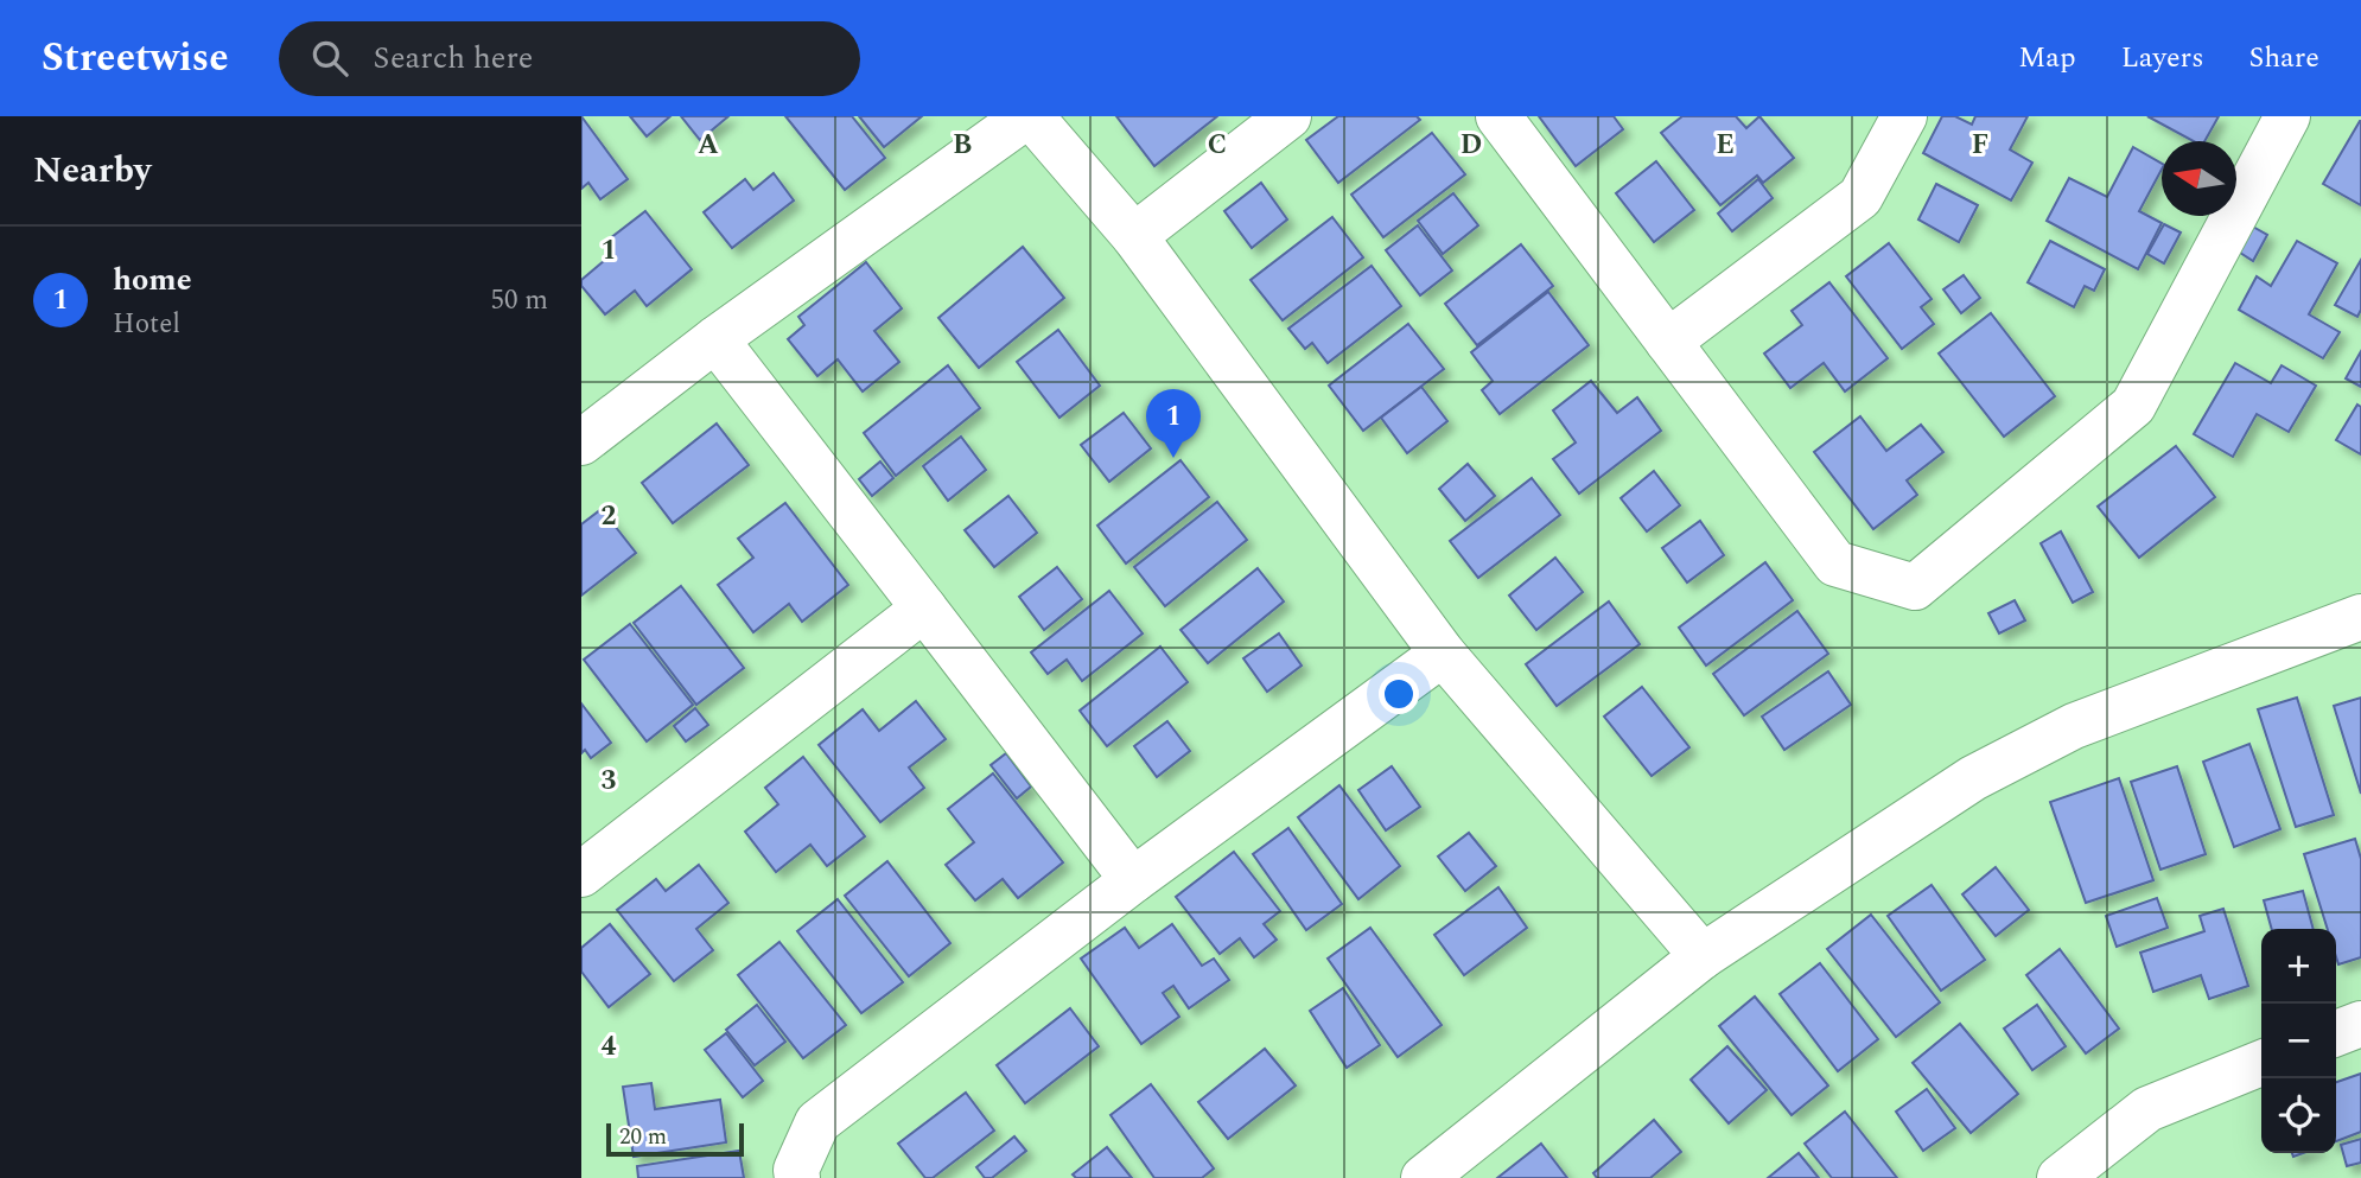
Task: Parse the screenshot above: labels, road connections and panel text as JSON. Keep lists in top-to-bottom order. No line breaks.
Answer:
{"scale_bar":"20 m","north":"left","page":{"header":"Streetwise","search":"Search here","nav":["Map","Layers","Share"],"heading":"Nearby","list":[{"mark":"1","name":"home","note":"Hotel","value":"50 m"}],"pins":"1","map_buttons":["+","−"],"scale":"20 m"},"grid":{"columns":["A","B","C","D","E","F"],"rows":["1","2","3","4"]}}
